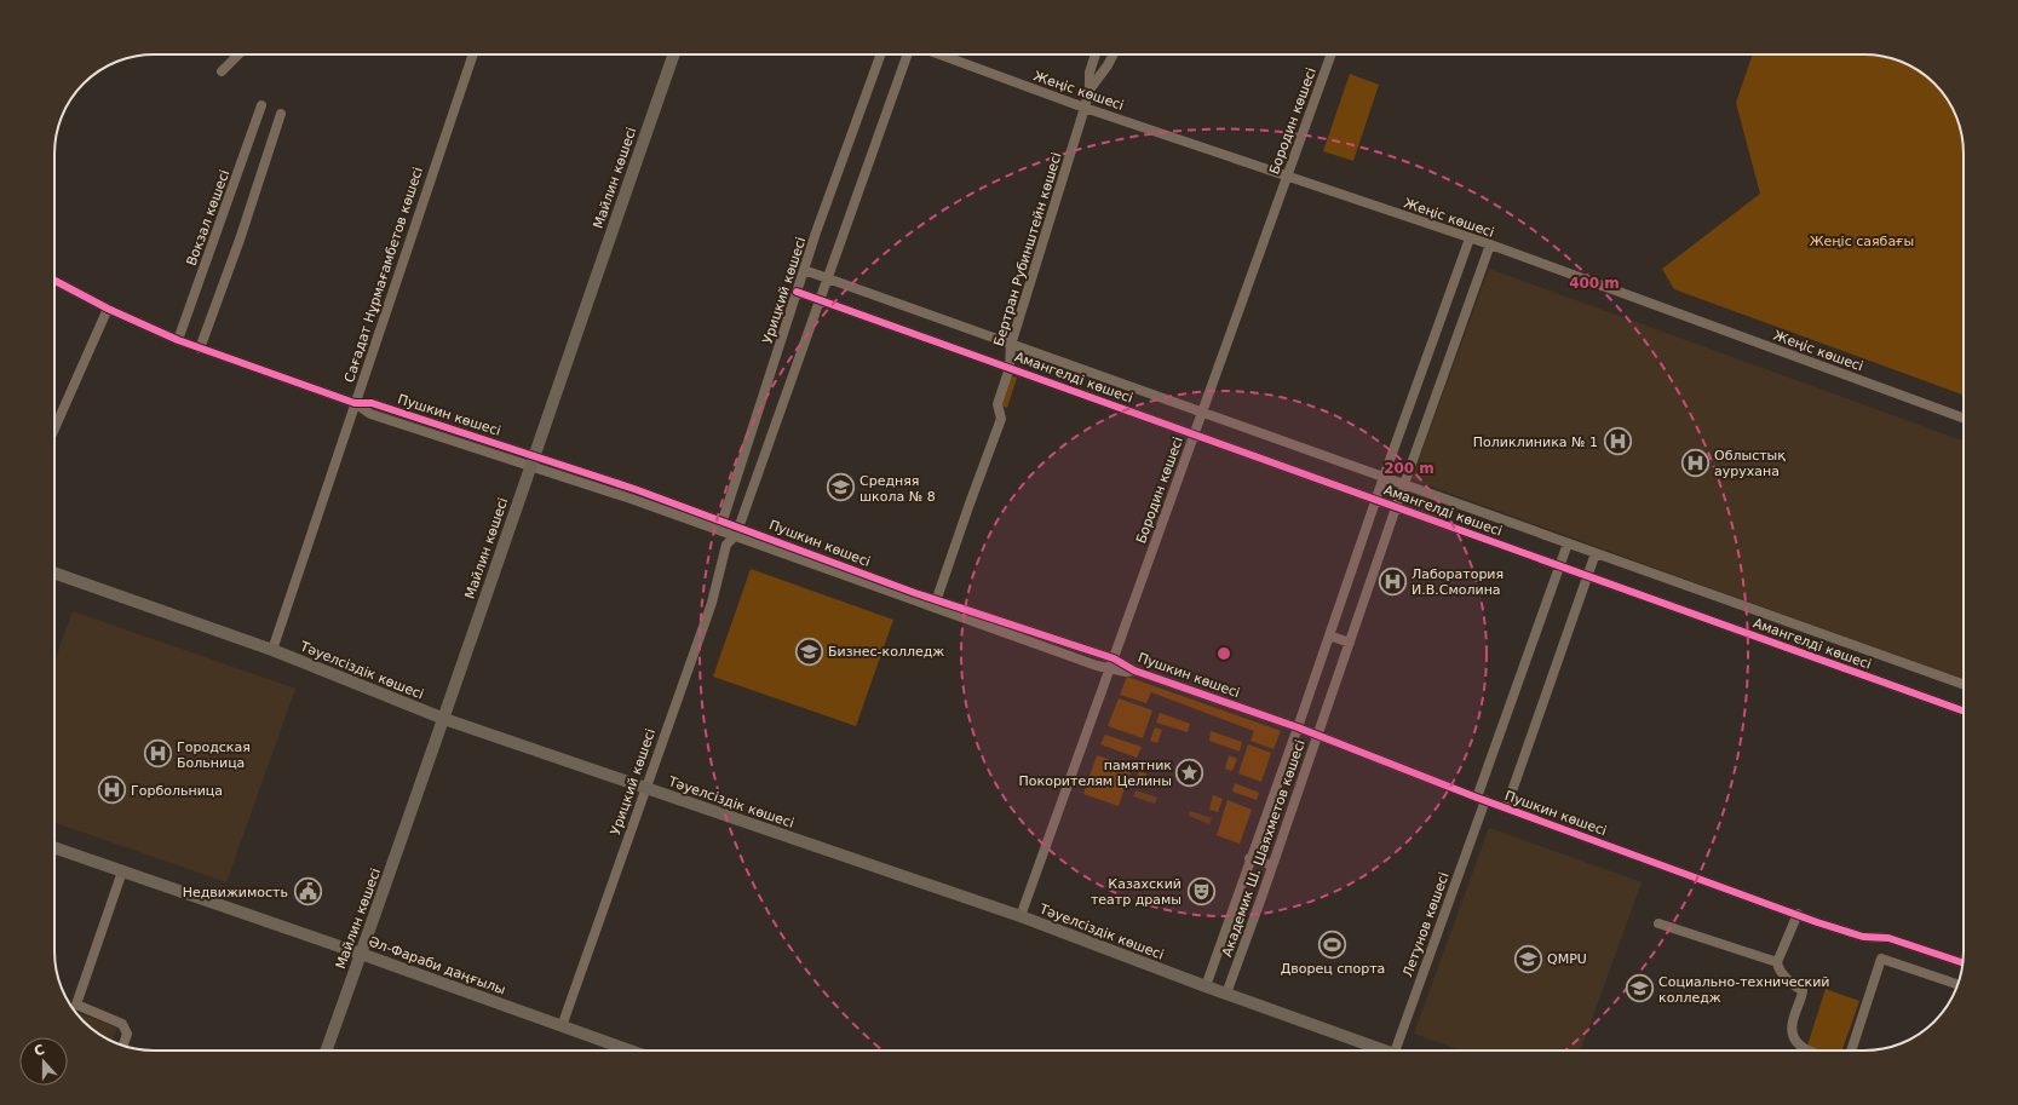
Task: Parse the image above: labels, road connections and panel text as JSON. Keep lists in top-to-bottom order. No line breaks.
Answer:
{"streets":{"main road":["Майлин көшесі","Тәуелсіздік көшесі","Әл-Фараби даңғылы"],"street":["Жеңіс көшесі","Бородин көшесі","Вокзал көшесі","Бертран Рубинштейн көшесі","Сағадат Нұрмағамбетов көшесі","Урицкий көшесі","Амангелді көшесі","Пушкин көшесі","Академик Ш. Шаяхметов көшесі","Летунов көшесі"]},"crossings":[["Жеңіс көшесі","Бородин көшесі"],["Жеңіс көшесі","Бертран Рубинштейн көшесі"],["Жеңіс көшесі","Академик Ш. Шаяхметов көшесі"],["Бородин көшесі","Амангелді көшесі"],["Бородин көшесі","Пушкин көшесі"],["Бородин көшесі","Тәуелсіздік көшесі"],["Майлин көшесі","Пушкин көшесі"],["Майлин көшесі","Тәуелсіздік көшесі"],["Майлин көшесі","Әл-Фараби даңғылы"],["Бертран Рубинштейн көшесі","Амангелді көшесі"],["Бертран Рубинштейн көшесі","Пушкин көшесі"],["Сағадат Нұрмағамбетов көшесі","Пушкин көшесі"],["Сағадат Нұрмағамбетов көшесі","Тәуелсіздік көшесі"],["Урицкий көшесі","Амангелді көшесі"],["Урицкий көшесі","Пушкин көшесі"],["Урицкий көшесі","Тәуелсіздік көшесі"],["Урицкий көшесі","Әл-Фараби даңғылы"],["Амангелді көшесі","Академик Ш. Шаяхметов көшесі"],["Амангелді көшесі","Летунов көшесі"],["Пушкин көшесі","Академик Ш. Шаяхметов көшесі"],["Пушкин көшесі","Летунов көшесі"],["Тәуелсіздік көшесі","Академик Ш. Шаяхметов көшесі"]],"parks":["Жеңіс саябағы"],"places":{"hospital":["Поликлиника № 1","Облыстық аурухана","Лаборатория И.В.Смолина","Городская Больница","Горбольница"],"school or university":["Средняя школа № 8","Бизнес-колледж","QMPU","Социально-технический колледж"],"place":["памятник Покорителям Целины"],"theatre":["Казахский театр драмы"],"public building":["Недвижимость"],"sports":["Дворец спорта"]},"north":"top","rings":["400 m","200 m"]}
